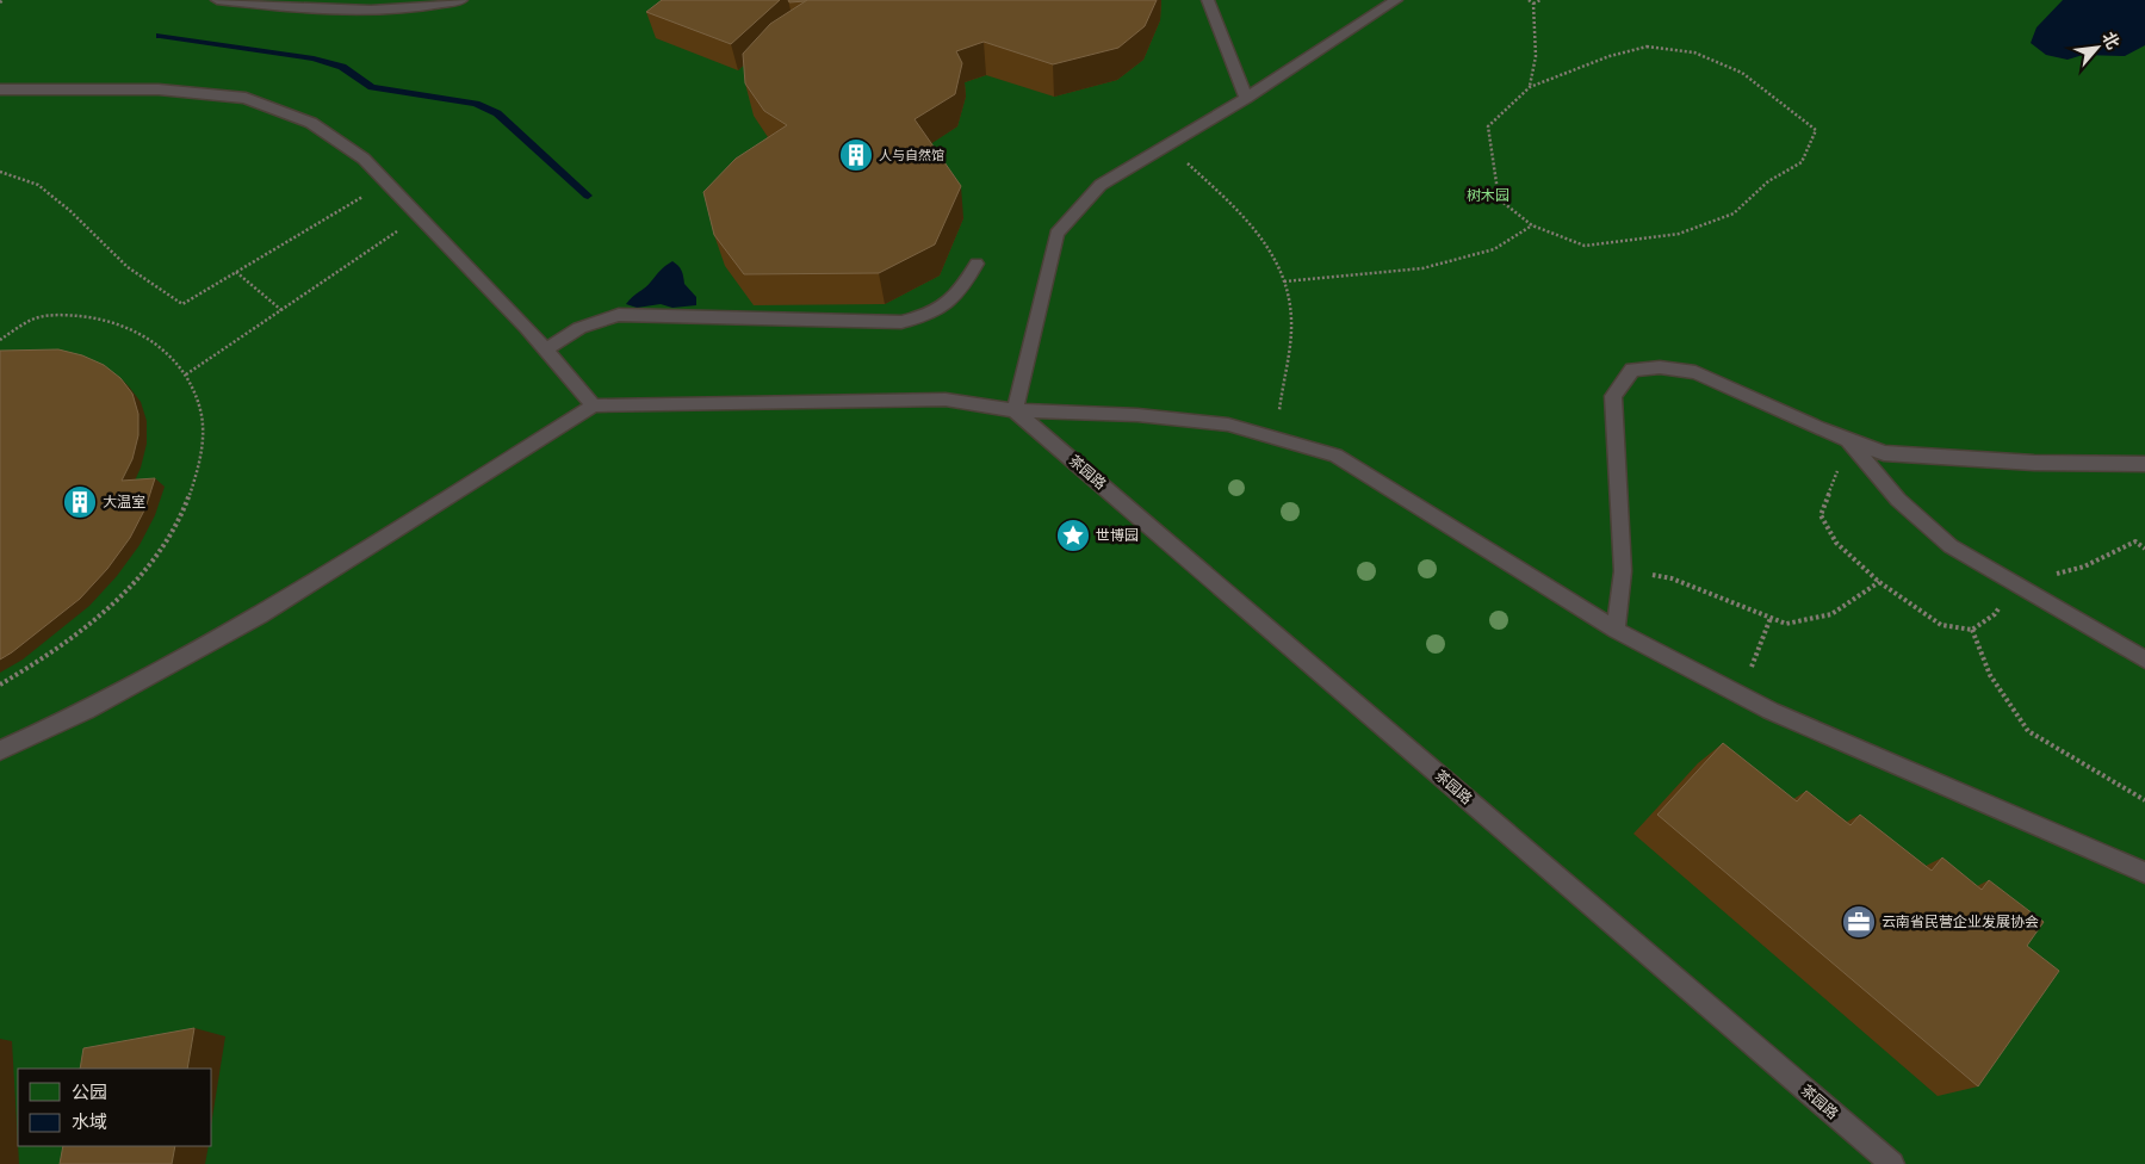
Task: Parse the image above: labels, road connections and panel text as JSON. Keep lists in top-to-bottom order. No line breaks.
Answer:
{"streets":{"lane":["茶园路"]},"parks":["树木园"],"places":{"building":["人与自然馆","大温室"],"place":["世博园"],"office":["云南省民营企业发展协会"]},"legend":["公园","水域"],"north":"top right"}
